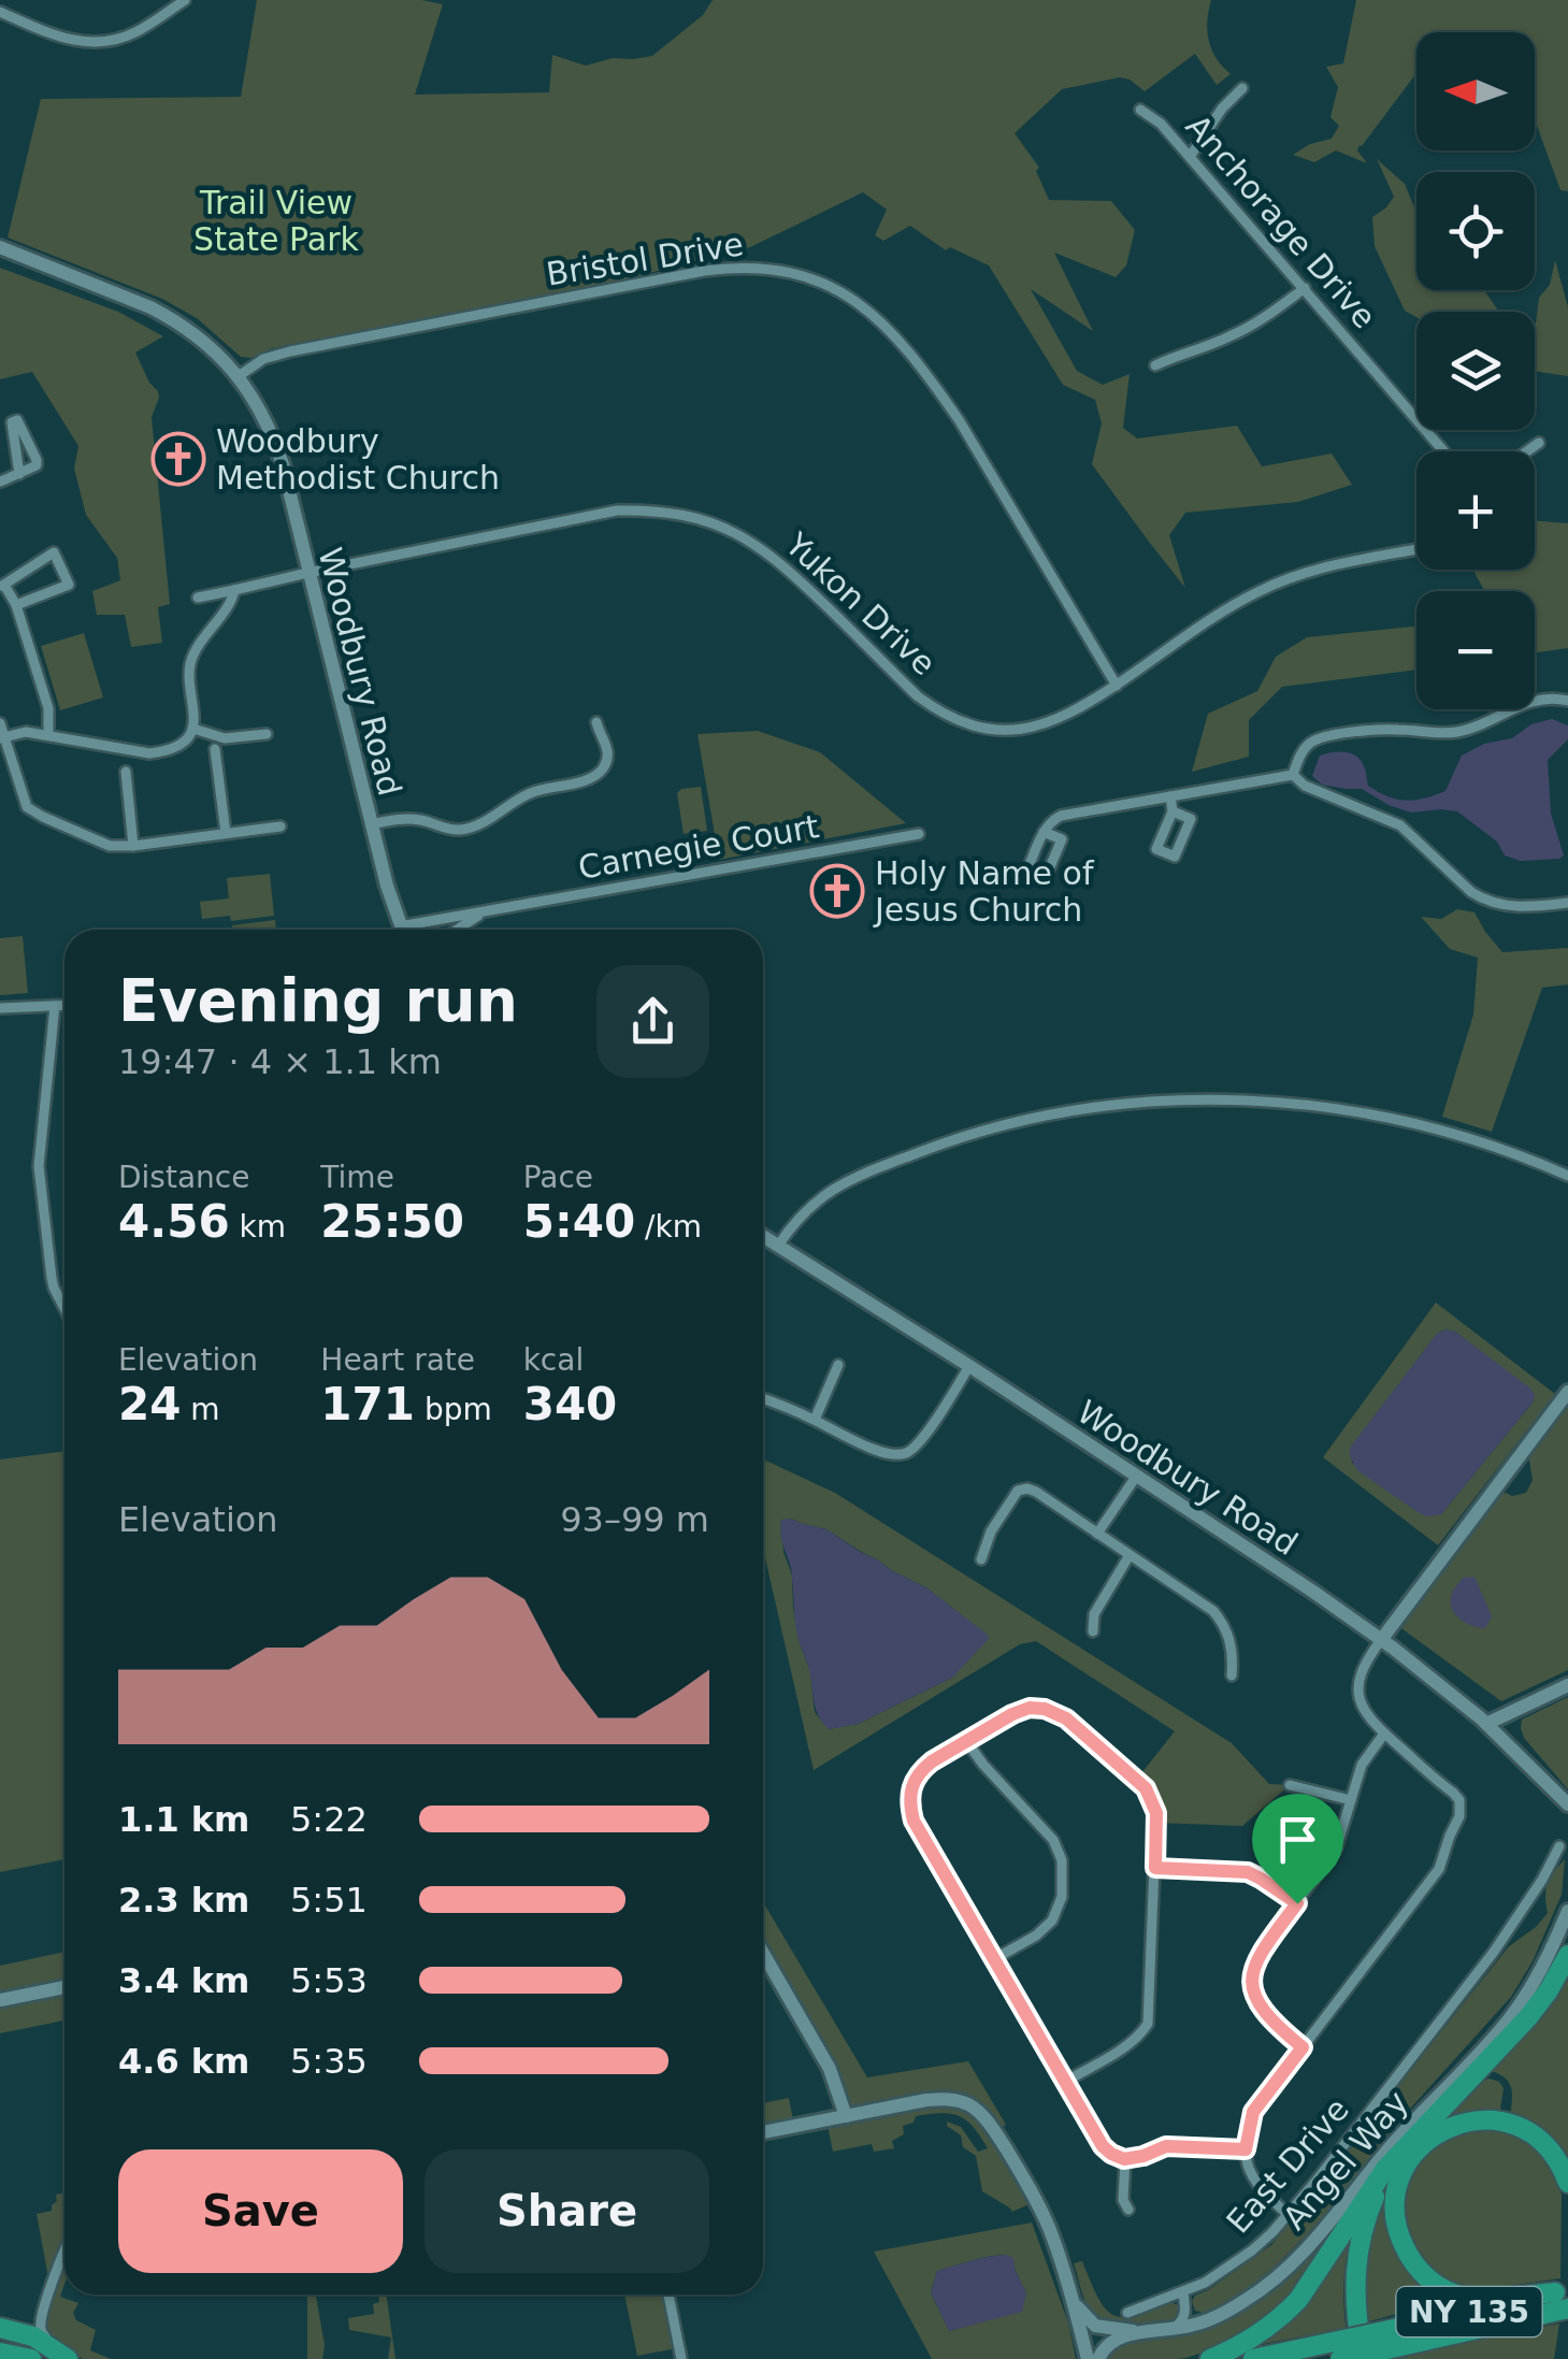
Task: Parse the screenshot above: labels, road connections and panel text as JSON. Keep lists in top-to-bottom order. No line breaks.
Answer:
{"streets":{"highway":["NY 135"],"main road":["Woodbury Road","Angel Way"],"street":["Anchorage Drive","Bristol Drive","Yukon Drive","Carnegie Court","East Drive"]},"crossings":[["Bristol Drive","Yukon Drive"],["Bristol Drive","Woodbury Road"],["Yukon Drive","Woodbury Road"]],"parks":["Trail View State Park"],"places":{"church":["Woodbury Methodist Church","Holy Name of Jesus Church"]},"north":"left","page":{"map_buttons":["+","−"],"heading":["Evening run","19:47 · 4 × 1.1 km"],"stats":[["Distance","4.56 km"],["Time","25:50"],["Pace","5:40 /km"],["Elevation","24 m"],["Heart rate","171 bpm"],["kcal","340"]],"chart":["Elevation","93–99 m"],"list":[{"name":"1.1 km","note":"5:22"},{"name":"2.3 km","note":"5:51"},{"name":"3.4 km","note":"5:53"},{"name":"4.6 km","note":"5:35"}],"buttons":["Save","Share"]}}
